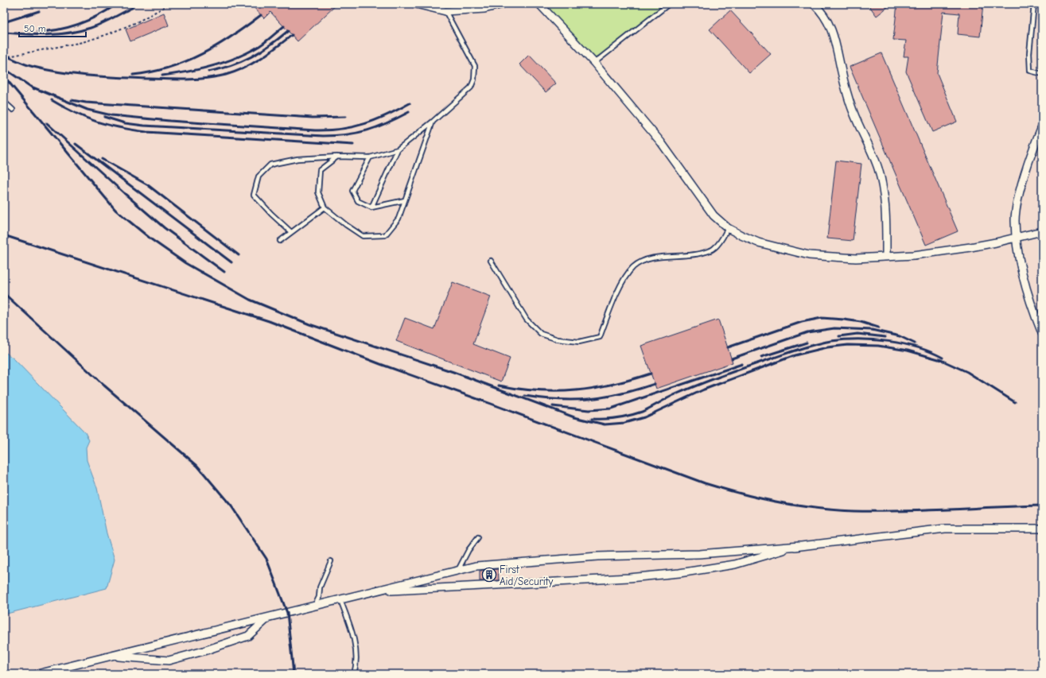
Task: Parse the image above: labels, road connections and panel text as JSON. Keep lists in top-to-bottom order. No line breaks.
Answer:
{"places":{"building":["First Aid/Security"]},"scale_bar":"50 m"}
